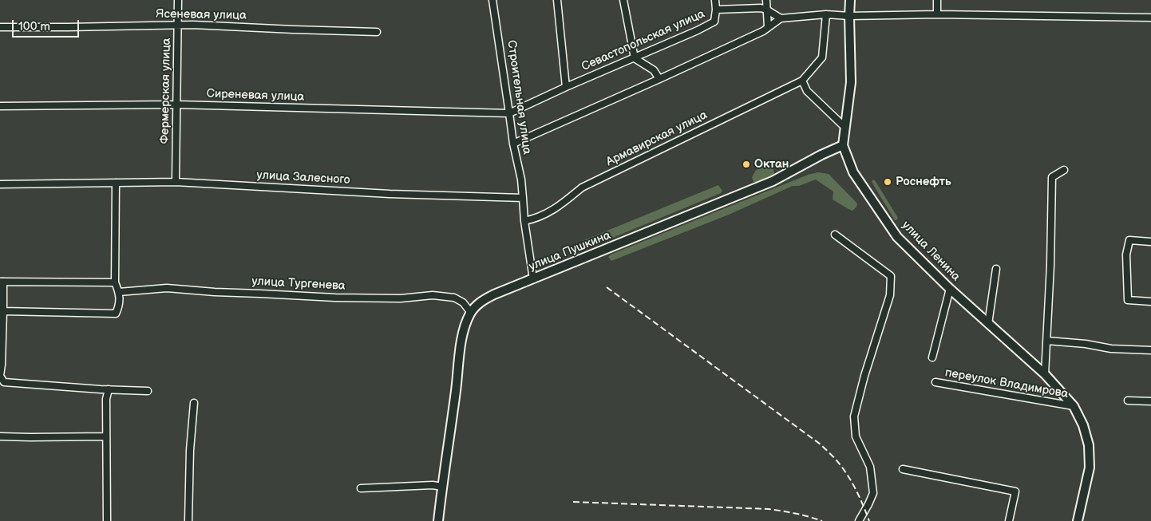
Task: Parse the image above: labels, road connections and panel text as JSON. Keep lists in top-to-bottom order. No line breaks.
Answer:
{"streets":{"main road":["улица Пушкина","улица Ленина"],"street":["Ясеневая улица","Севастопольская улица","Фермерская улица","Сиреневая улица","Строительная улица","Армавирская улица","улица Залесного","улица Тургенева","переулок Владимрова"]},"crossings":[["Ясеневая улица","Фермерская улица"],["Севастопольская улица","Сиреневая улица"],["Севастопольская улица","Строительная улица"],["Фермерская улица","Сиреневая улица"],["Фермерская улица","улица Залесного"],["Сиреневая улица","Строительная улица"],["Строительная улица","улица Залесного"],["улица Пушкина","улица Ленина"],["улица Пушкина","улица Тургенева"],["улица Ленина","переулок Владимрова"]],"places":["Октан","Роснефть"],"scale_bar":"100 m"}
